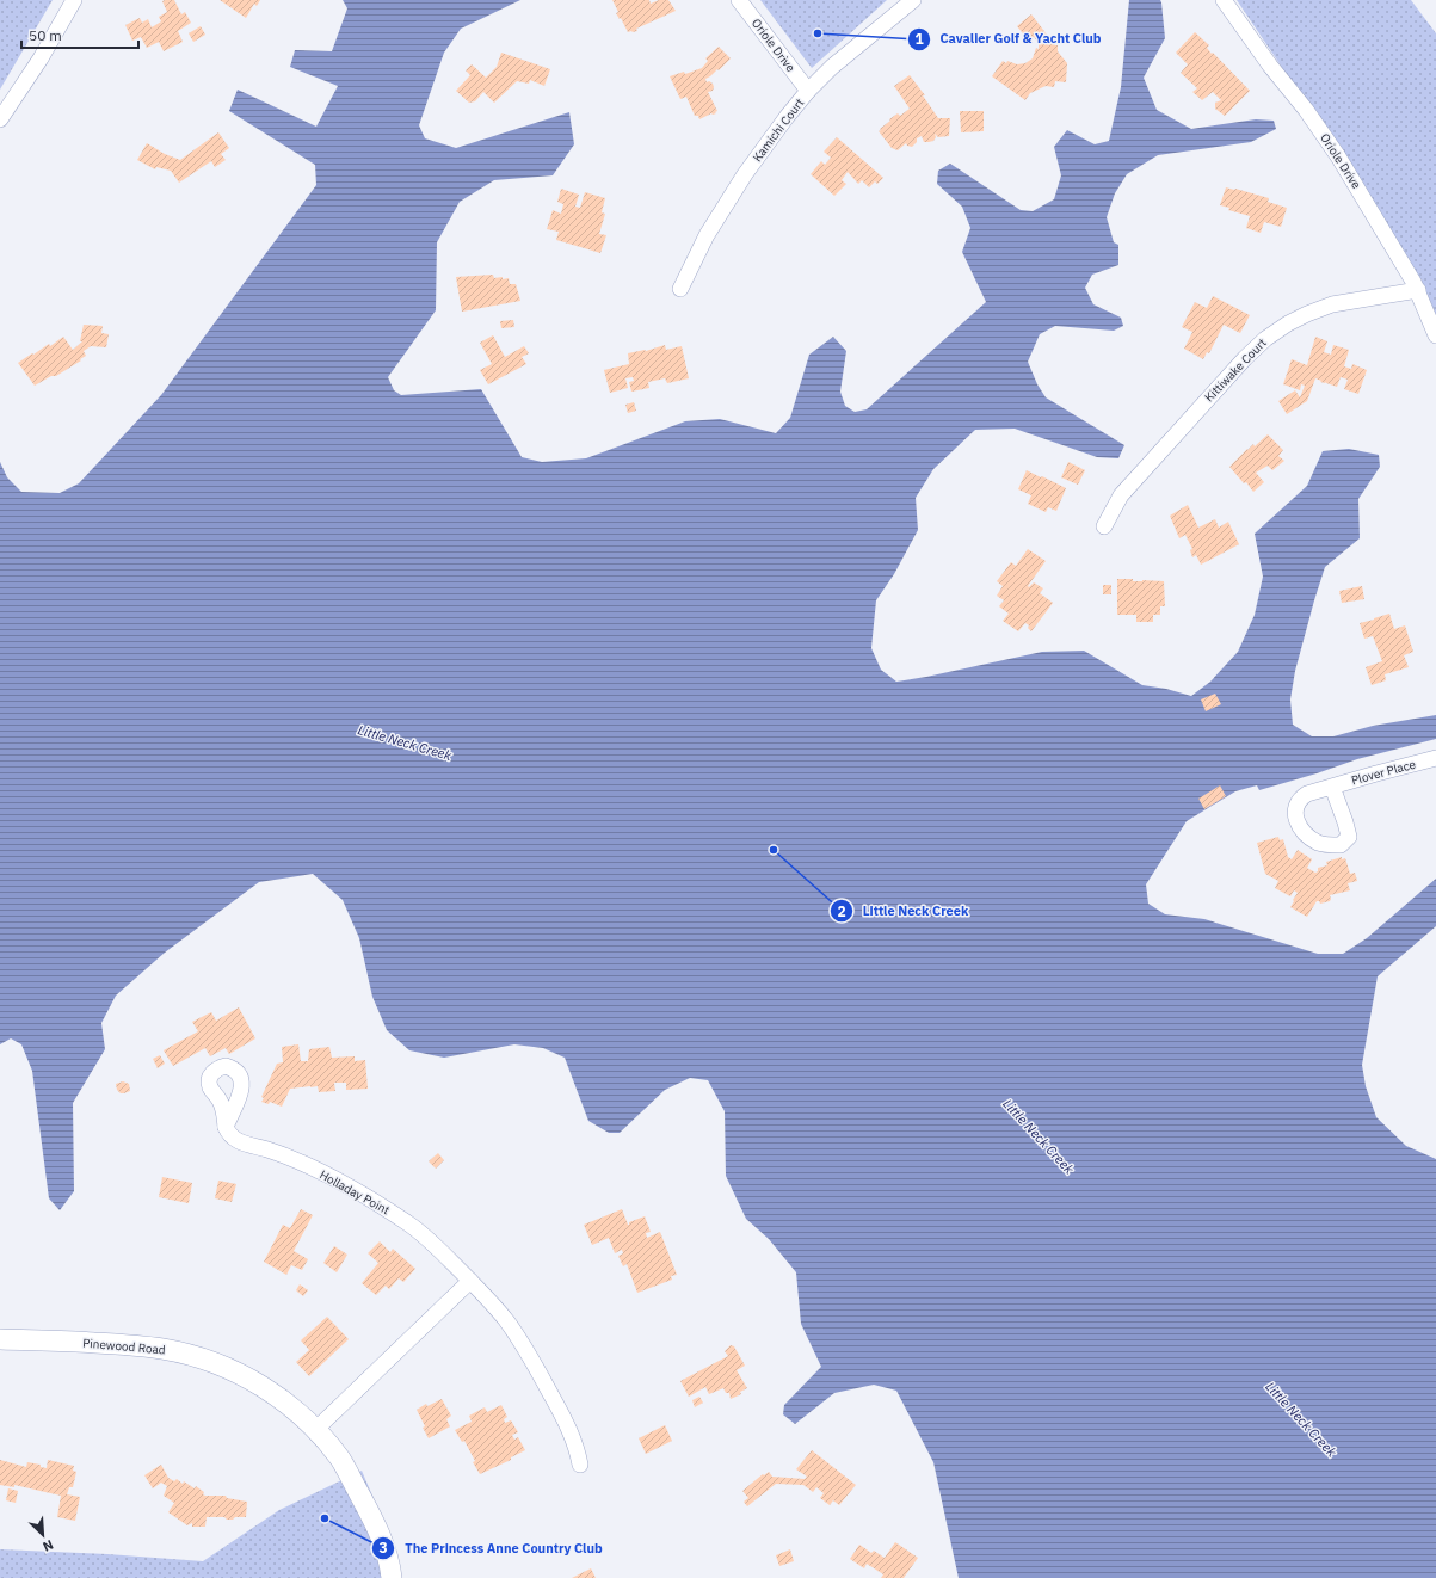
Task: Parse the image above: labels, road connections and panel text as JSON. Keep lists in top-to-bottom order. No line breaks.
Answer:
{"streets":{"street":["Oriole Drive","Kamichi Court","Kittiwake Court","Plover Place","Holladay Point","Pinewood Road"]},"crossings":[["Oriole Drive","Kamichi Court"],["Oriole Drive","Kittiwake Court"]],"water":["Little Neck Creek"],"places":["Cavalier Golf & Yacht Club","Little Neck Creek","The Princess Anne Country Club"],"scale_bar":"50 m","north":"bottom right"}
